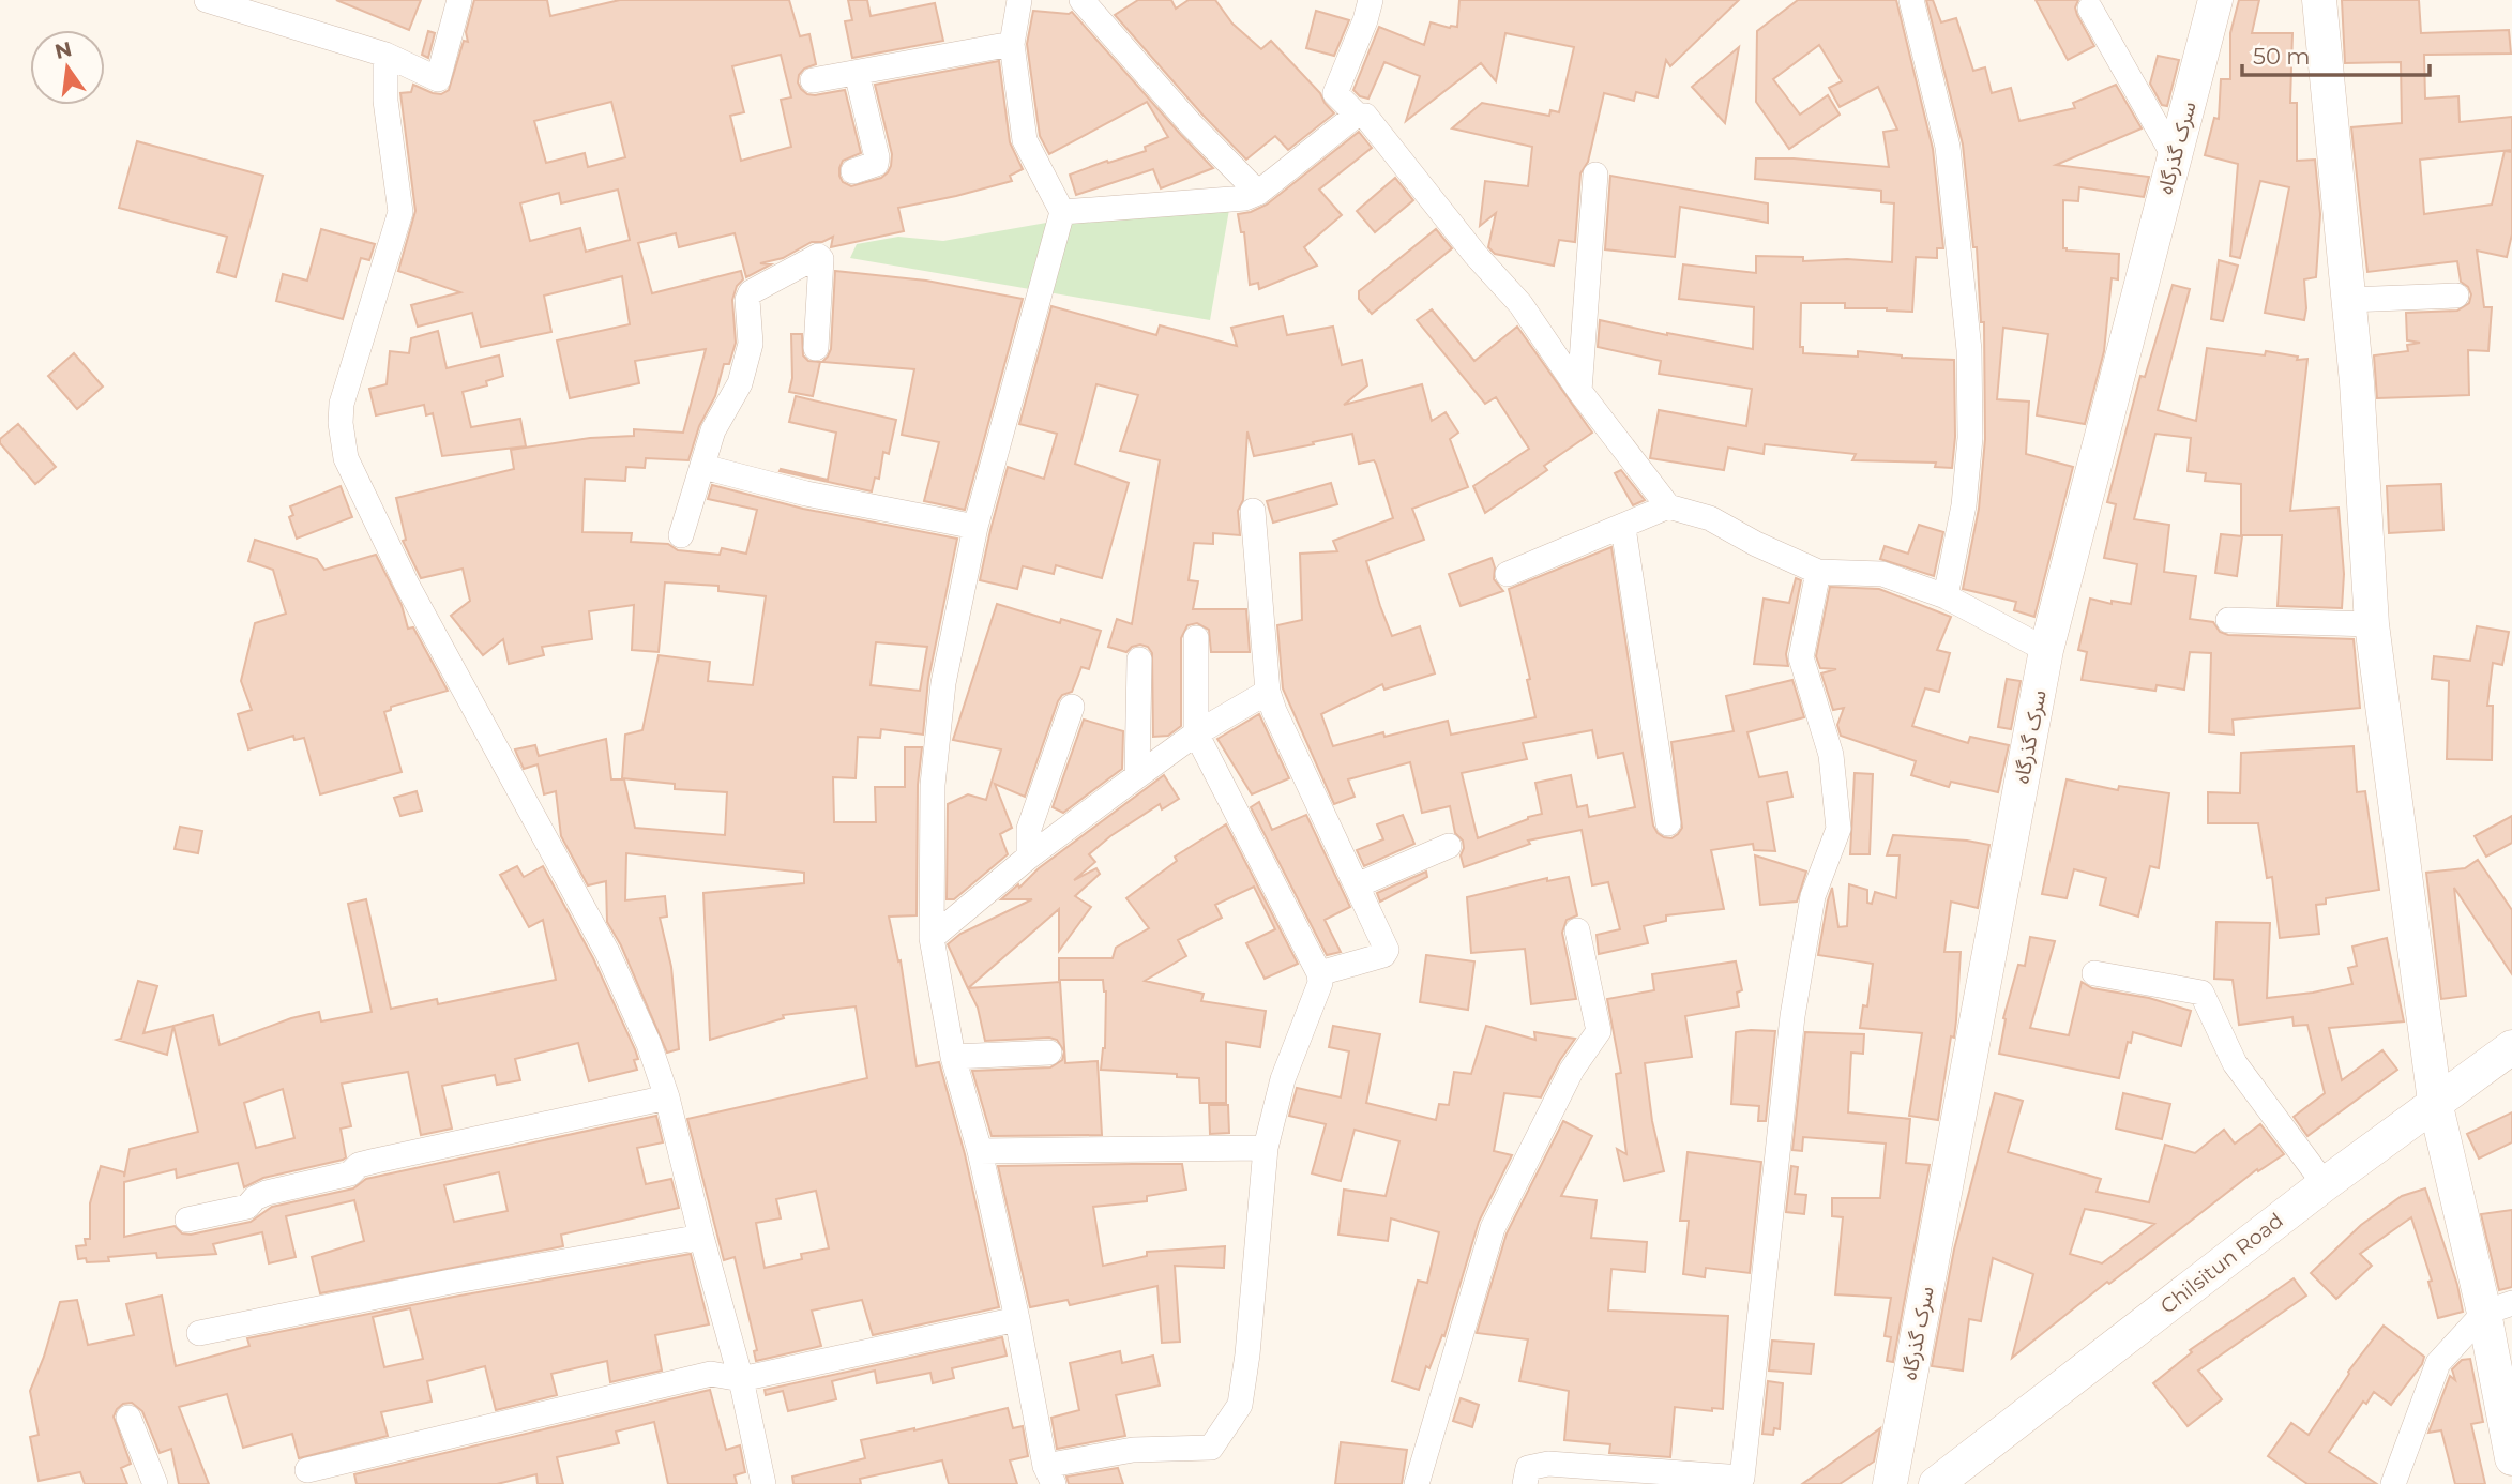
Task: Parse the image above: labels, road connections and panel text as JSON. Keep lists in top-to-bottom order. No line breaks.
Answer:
{"streets":{"main road":["سرک گذرگاه","Chilsitun Road"]},"scale_bar":"50 m","north":"top"}
